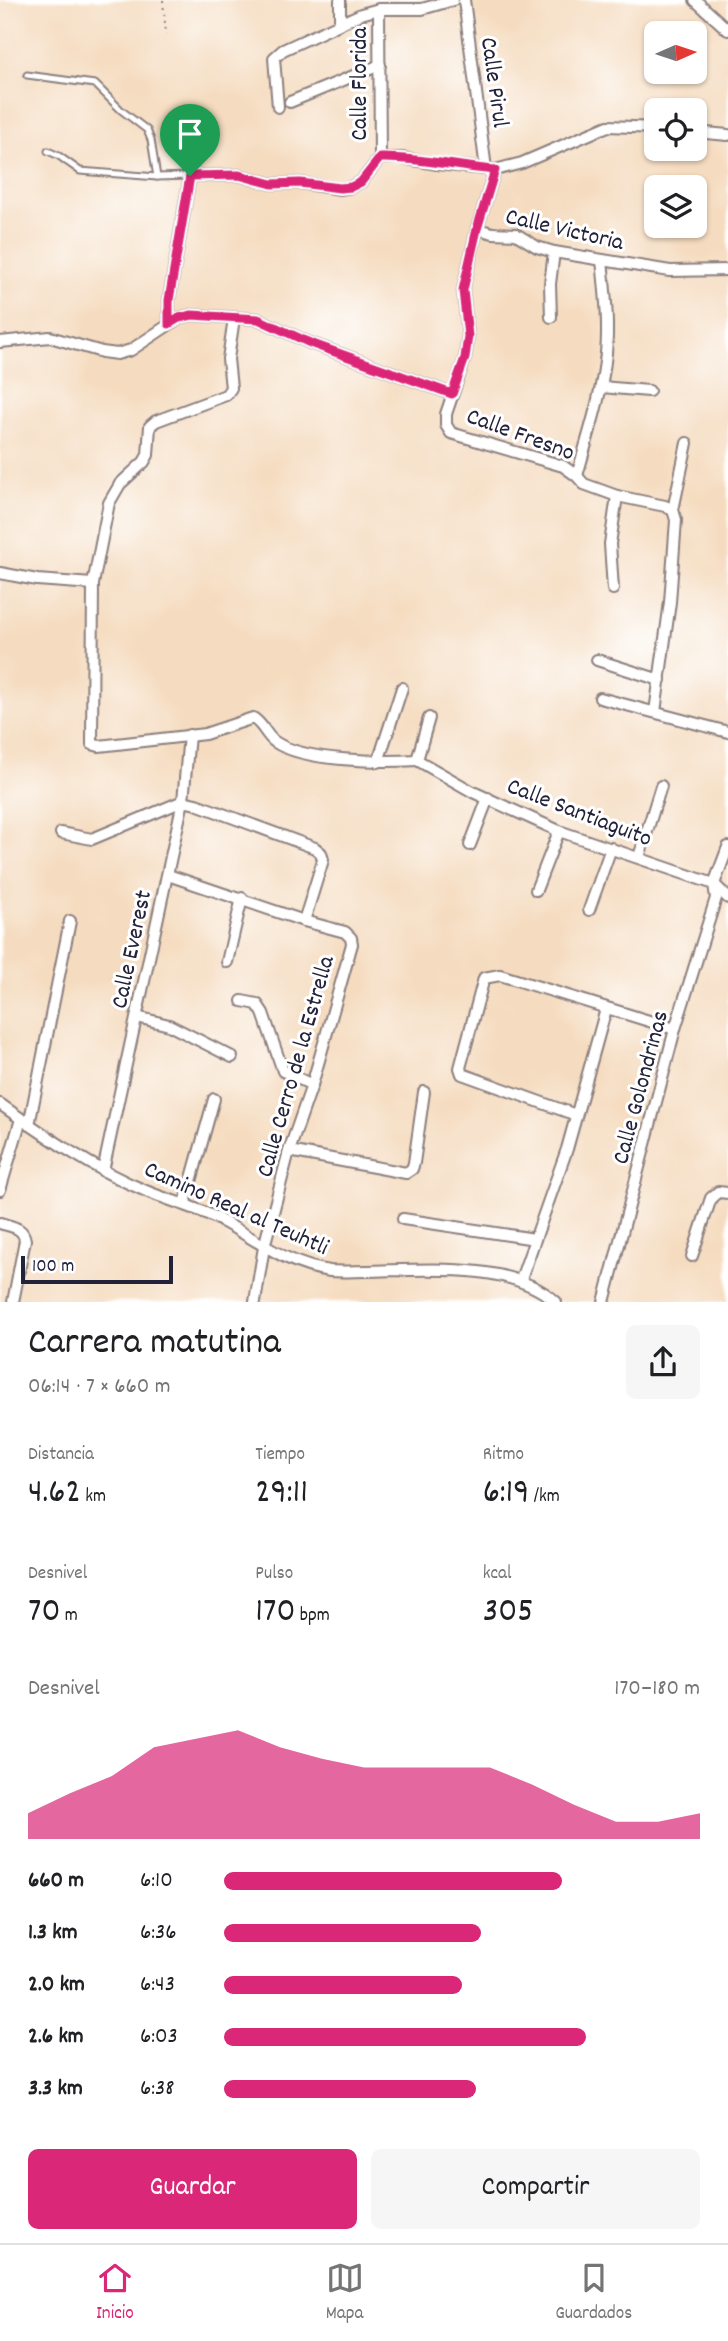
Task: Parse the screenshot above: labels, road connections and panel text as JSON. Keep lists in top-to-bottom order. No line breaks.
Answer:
{"streets":{"street":["Calle Pirul","Calle Florida","Calle Victoria","Calle Fresno","Calle Santiaguito","Calle Everest","Calle Cerro de la Estrella","Calle Golondrinas","Camino Real al Teuhtli"]},"crossings":[["Calle Pirul","Calle Fresno"],["Calle Victoria","Calle Fresno"],["Calle Santiaguito","Calle Golondrinas"],["Calle Everest","Camino Real al Teuhtli"],["Calle Cerro de la Estrella","Camino Real al Teuhtli"]],"scale_bar":"100 m","north":"right","page":{"scale":"100 m","heading":["Carrera matutina","06:14 · 7 × 660 m"],"stats":[["Distancia","4.62 km"],["Tiempo","29:11"],["Ritmo","6:19 /km"],["Desnivel","70 m"],["Pulso","170 bpm"],["kcal","305"]],"chart":["Desnivel","170–180 m"],"list":[{"name":"660 m","note":"6:10"},{"name":"1.3 km","note":"6:36"},{"name":"2.0 km","note":"6:43"},{"name":"2.6 km","note":"6:03"},{"name":"3.3 km","note":"6:38"}],"buttons":["Guardar","Compartir"],"tabs":["Inicio","Mapa","Guardados"]}}
